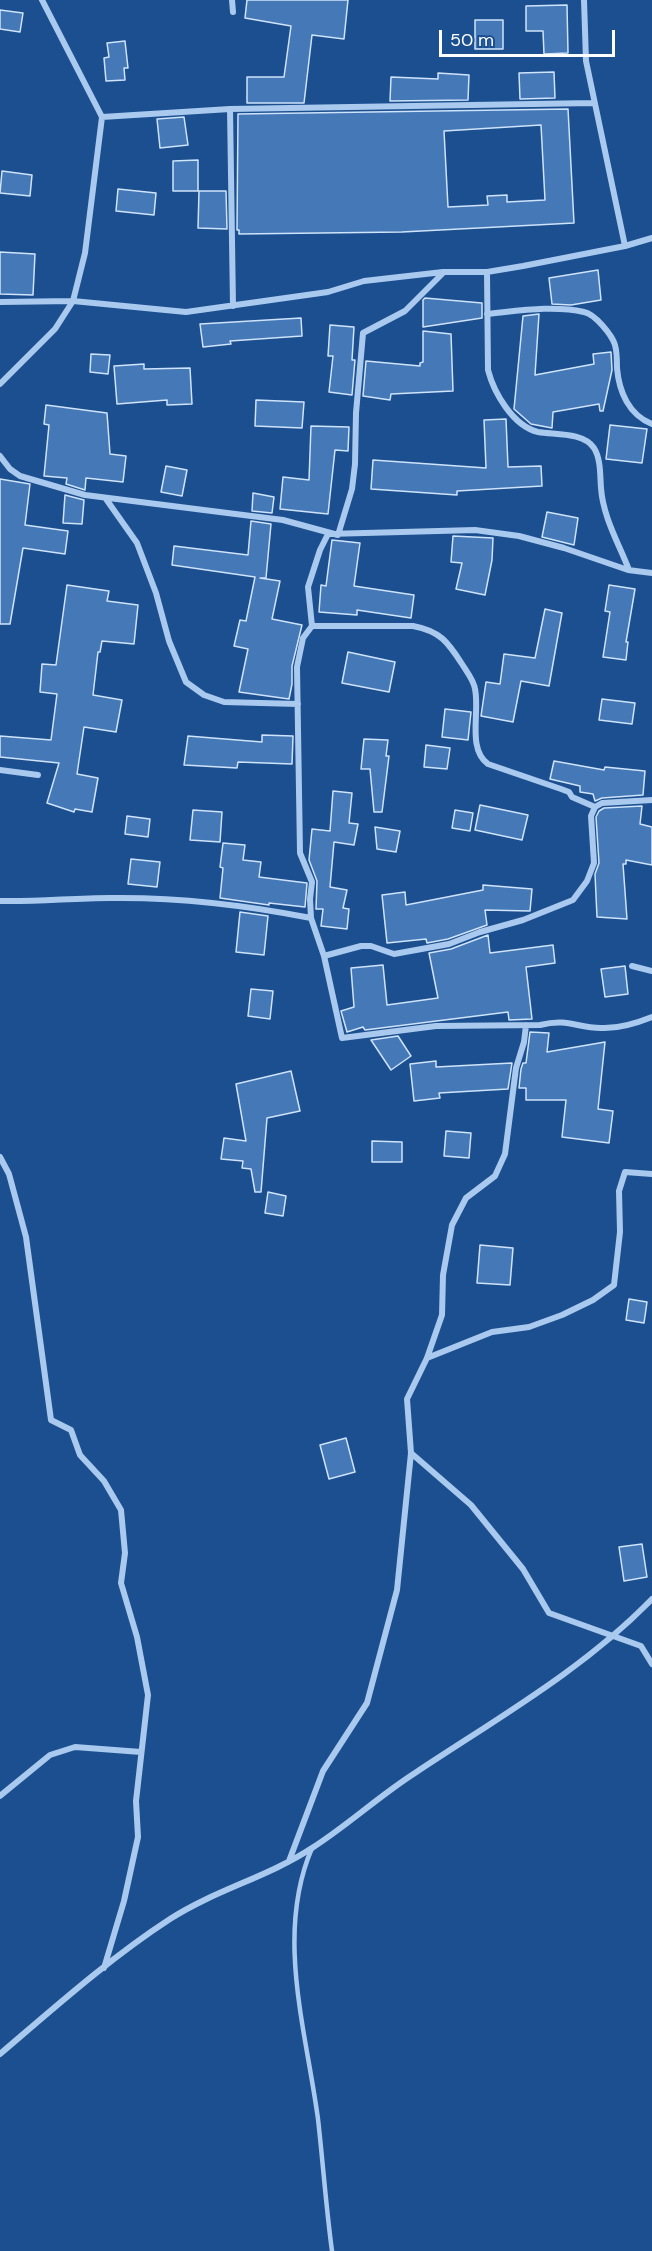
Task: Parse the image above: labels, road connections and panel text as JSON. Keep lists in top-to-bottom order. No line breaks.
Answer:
{"scale_bar":"50 m"}
